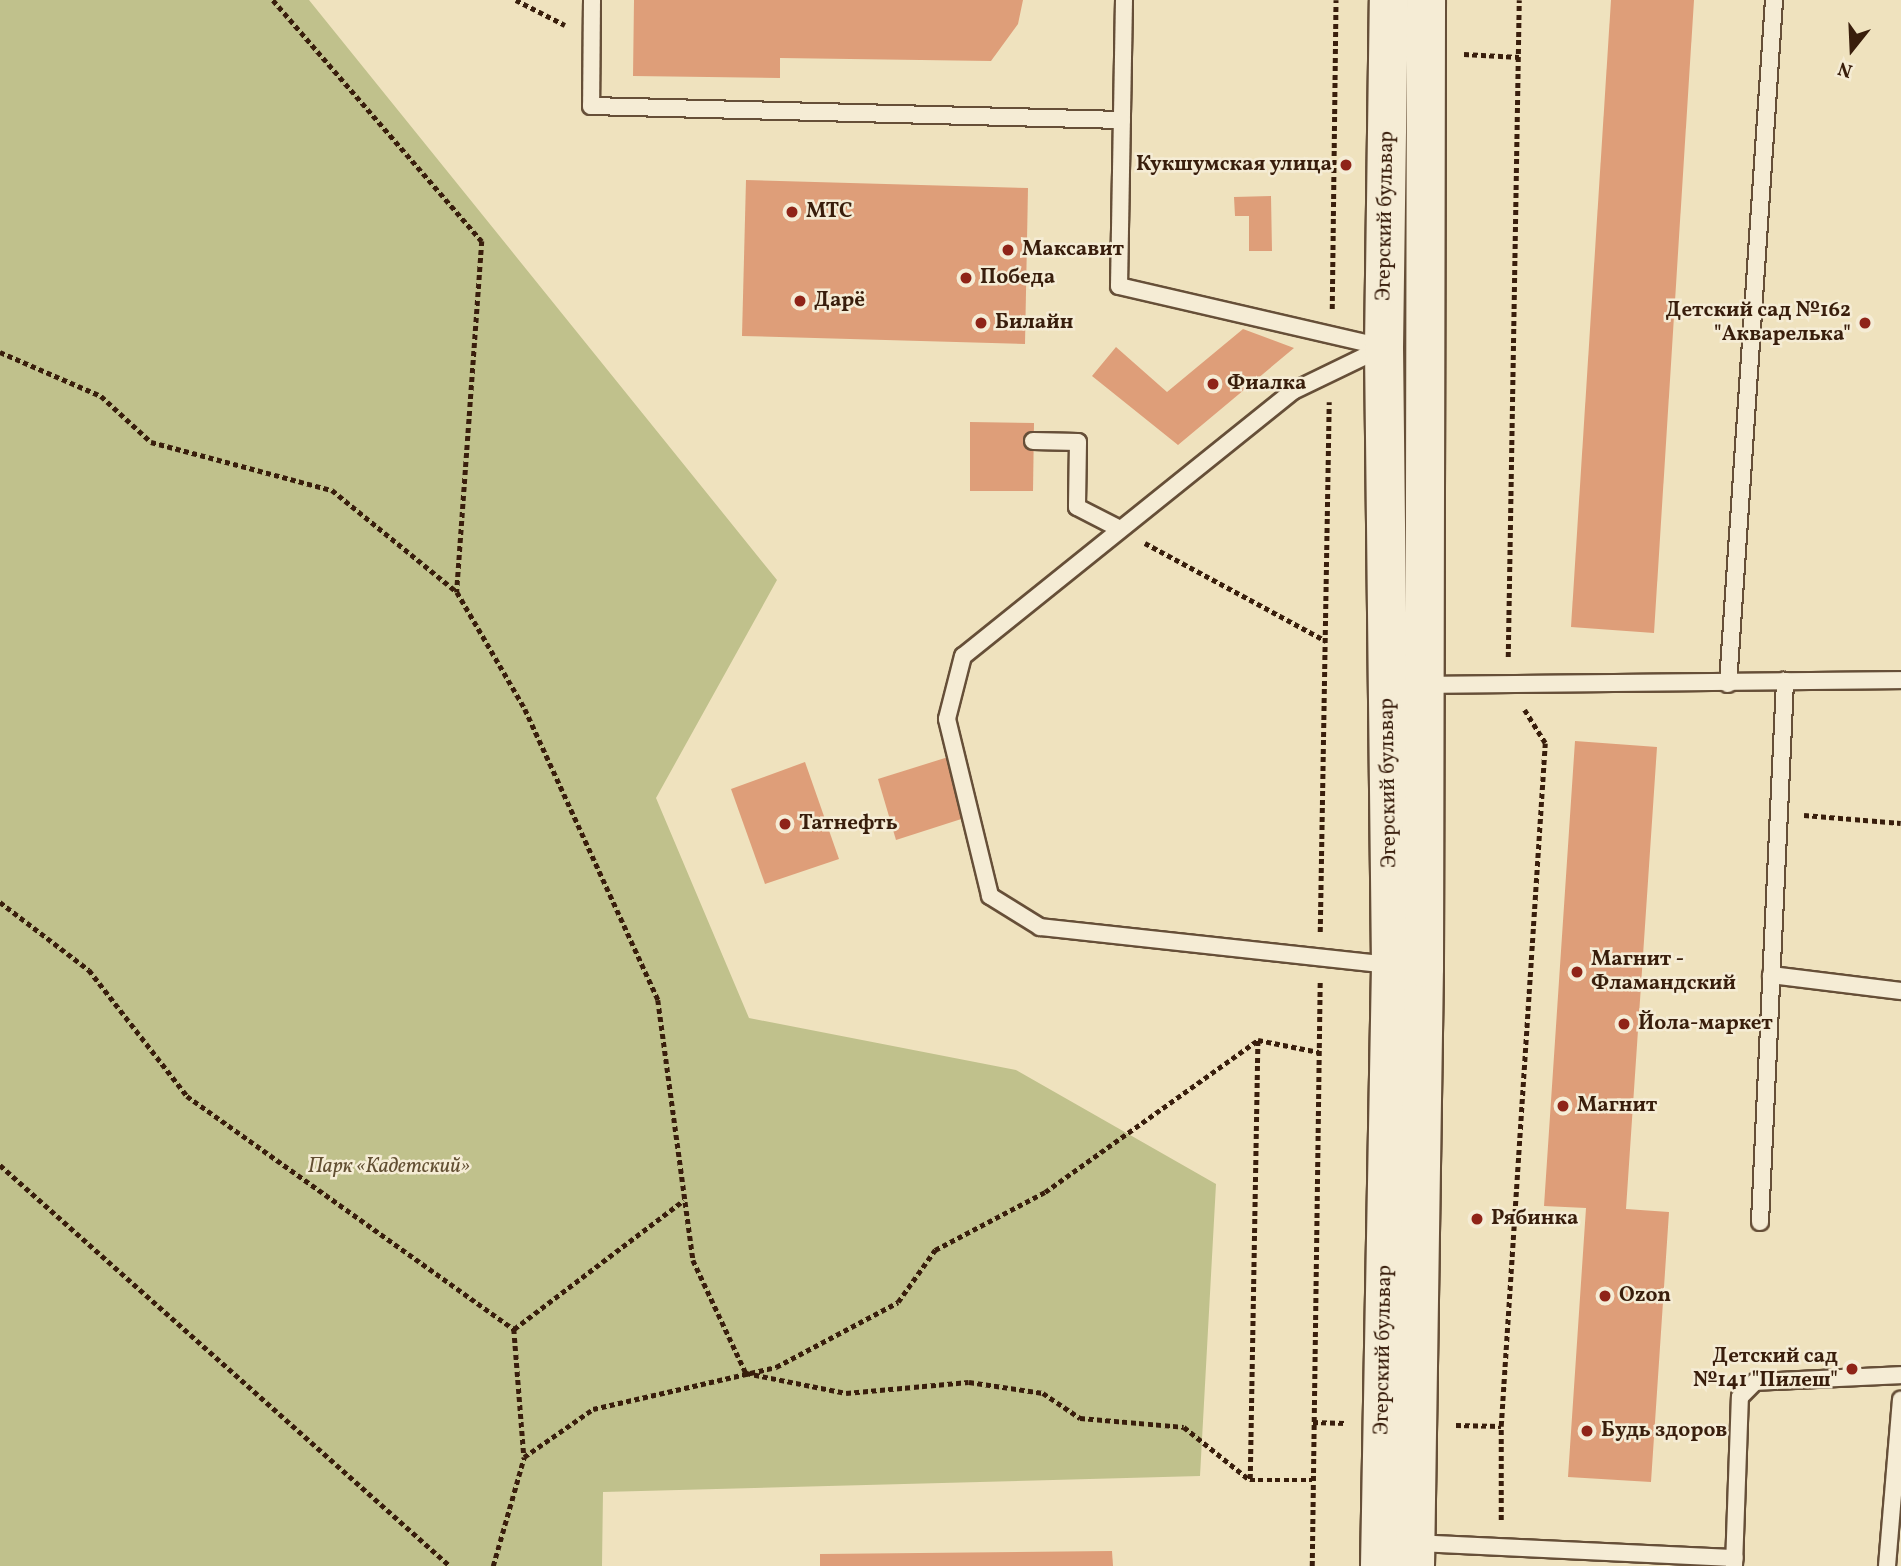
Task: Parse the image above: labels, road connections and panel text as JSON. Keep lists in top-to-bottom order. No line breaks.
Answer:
{"streets":{"main road":["Эгерский бульвар"]},"parks":["Парк «Кадетский»"],"places":["Кукшумская улица","МТС","Максавит","Победа","Дарё","Билайн","Детский сад №162 \"Акварелька\"","Фиалка","Татнефть","Магнит - Фламандский","Йола-маркет","Магнит","Рябинка","Ozon","Детский сад №141 \"Пилеш\"","Будь здоров"],"north":"bottom"}
